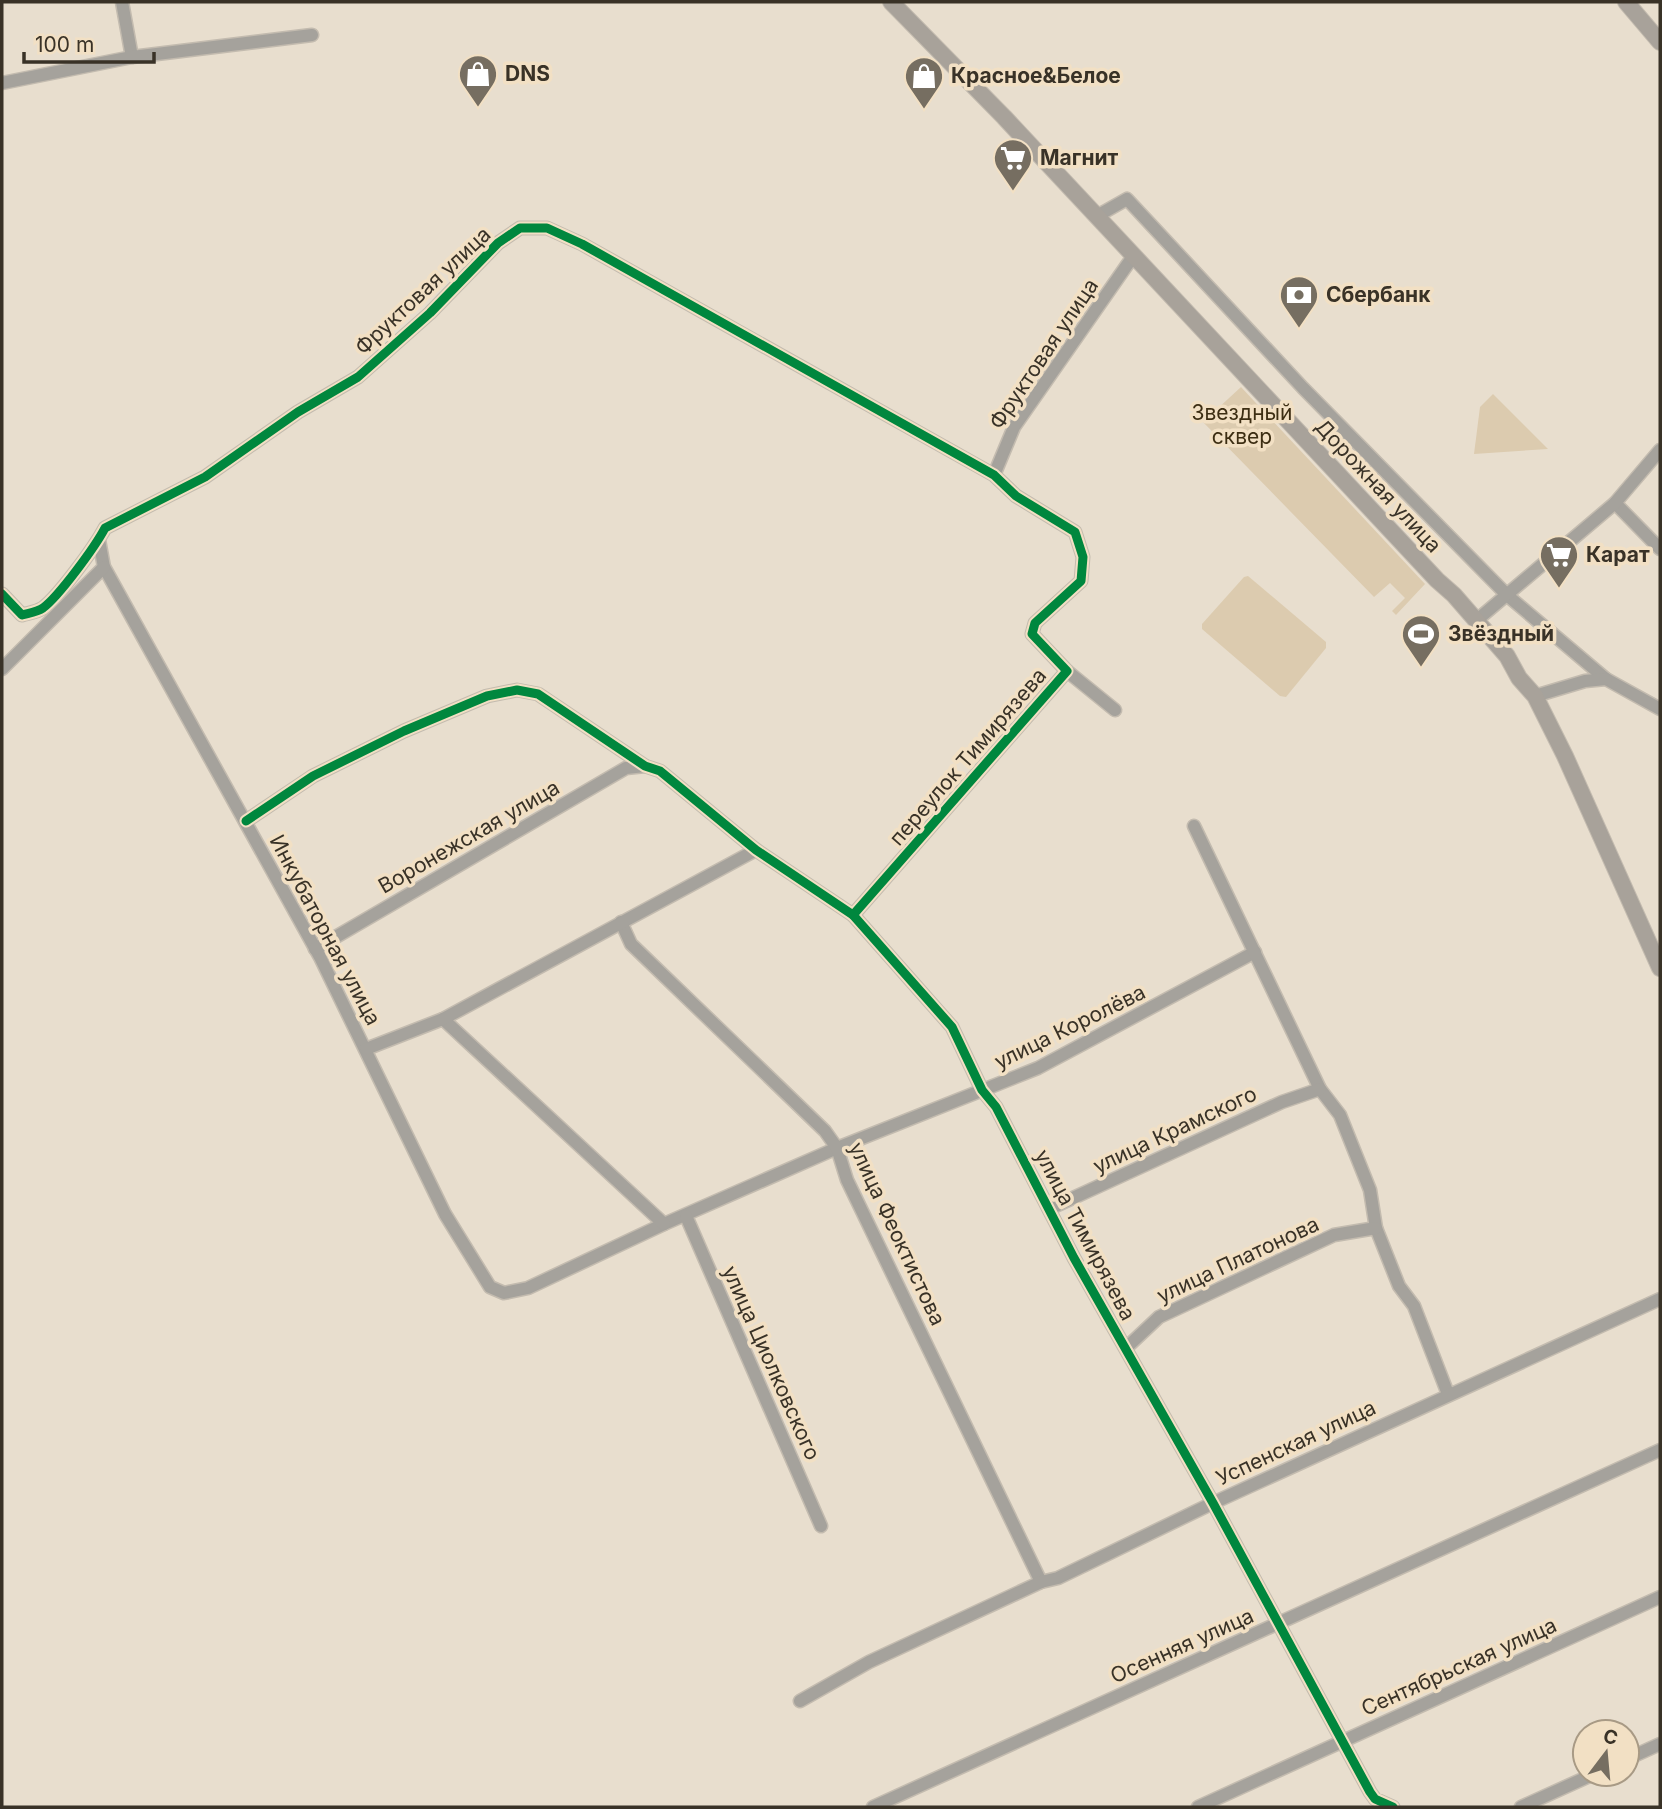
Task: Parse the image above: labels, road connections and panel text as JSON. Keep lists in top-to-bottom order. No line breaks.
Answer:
{"streets":{"main road":["Дорожная улица"],"street":["Фруктовая улица","переулок Тимирязева","Воронежская улица","Инкубаторная улица","улица Королёва","улица Крамского","улица Феоктистова","улица Тимирязева","улица Платонова","улица Циолковского","Успенская улица","Осенняя улица","Сентябрьская улица"]},"crossings":[["Фруктовая улица","Дорожная улица"],["Фруктовая улица","переулок Тимирязева"],["Фруктовая улица","Инкубаторная улица"],["переулок Тимирязева","улица Тимирязева"],["Воронежская улица","Инкубаторная улица"],["Воронежская улица","улица Тимирязева"],["Инкубаторная улица","улица Королёва"],["Инкубаторная улица","улица Тимирязева"],["улица Королёва","улица Феоктистова"],["улица Королёва","улица Тимирязева"],["улица Королёва","улица Циолковского"],["улица Крамского","улица Тимирязева"],["улица Феоктистова","Успенская улица"],["улица Тимирязева","улица Платонова"],["улица Тимирязева","Успенская улица"],["улица Тимирязева","Осенняя улица"],["улица Тимирязева","Сентябрьская улица"]],"parks":["Звездный сквер"],"places":{"shop":["DNS","Красное&Белое"],"supermarket":["Магнит","Карат"],"bank":["Сбербанк"],"sports":["Звёздный"]},"scale_bar":"100 m","north":"top"}
